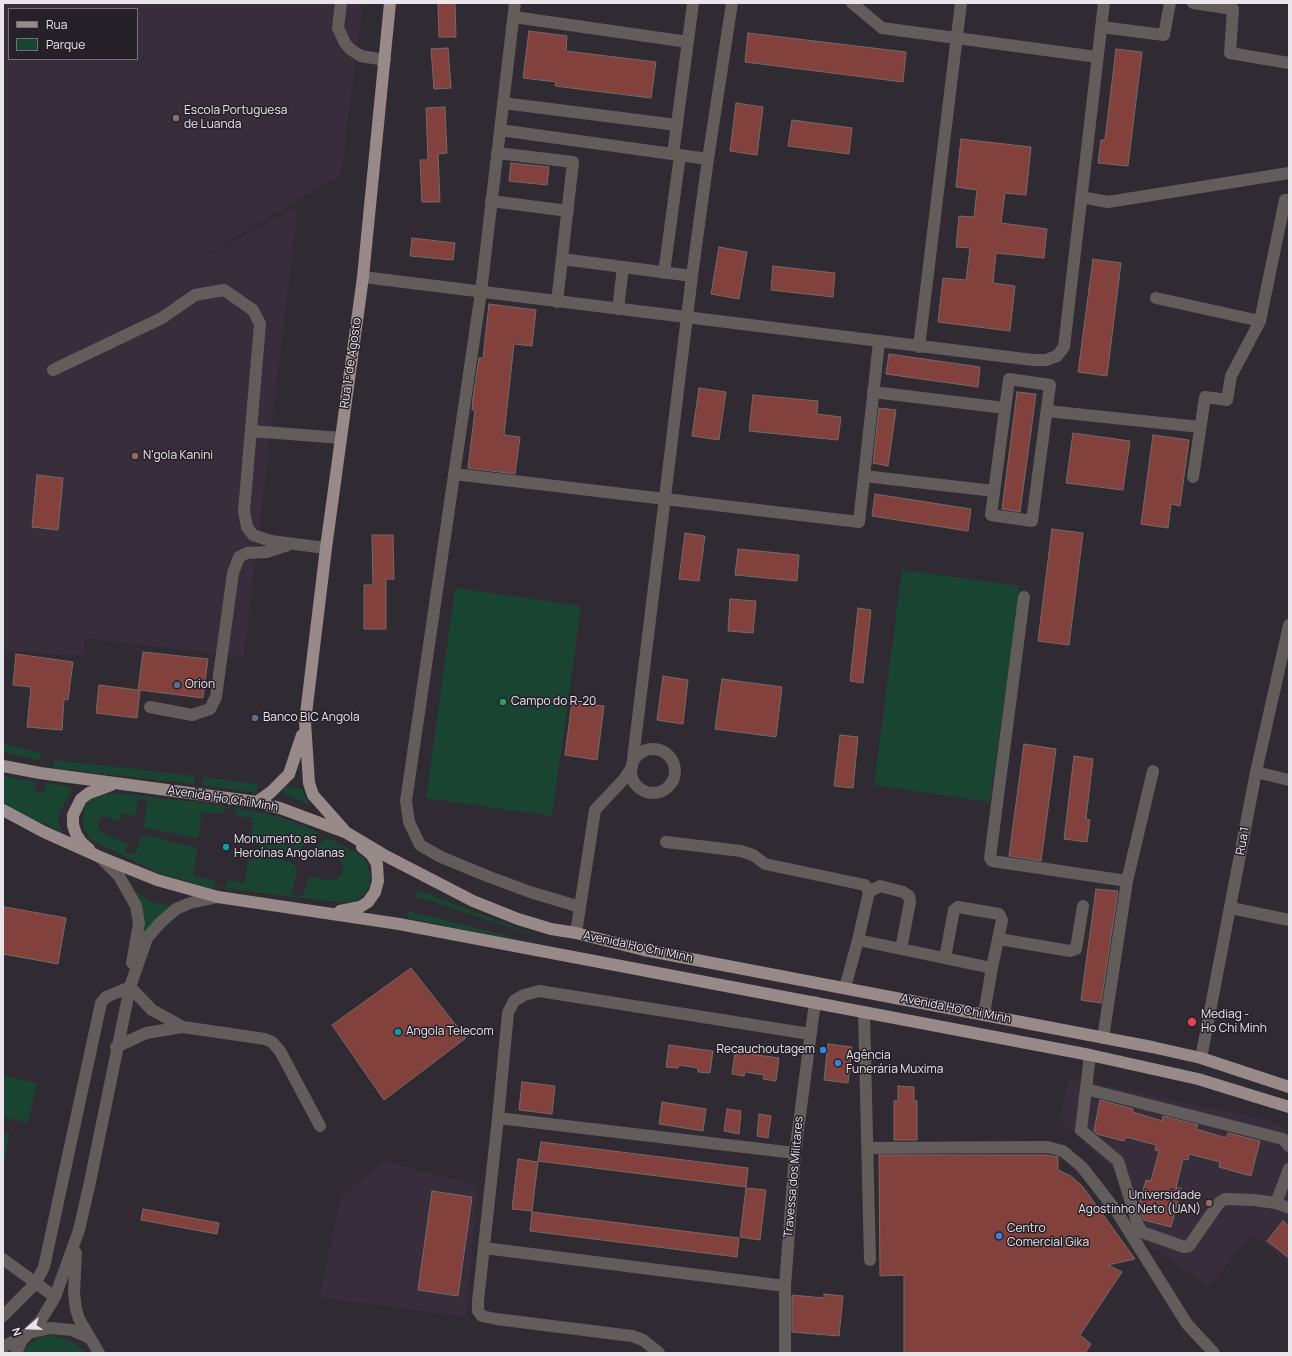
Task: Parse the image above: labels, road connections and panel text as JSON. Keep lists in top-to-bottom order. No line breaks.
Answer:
{"streets":{"main road":["Rua 1º de Agosto","Avenida Ho Chi Minh"],"street":["Rua 1","Travessa dos Militares"]},"crossings":[["Avenida Ho Chi Minh","Rua 1"],["Avenida Ho Chi Minh","Travessa dos Militares"]],"places":["Escola Portuguesa de Luanda","N'gola Kanini","Orion","Campo do R-20","Banco BIC Angola","Monumento as Heroínas Angolanas","Mediag - Ho Chi Minh","Angola Telecom","Recauchoutagem","Agência Funerária Muxima","Universidade Agostinho Neto (UAN)","Centro Comercial Gika"],"legend":["Rua","Parque"],"north":"left"}
